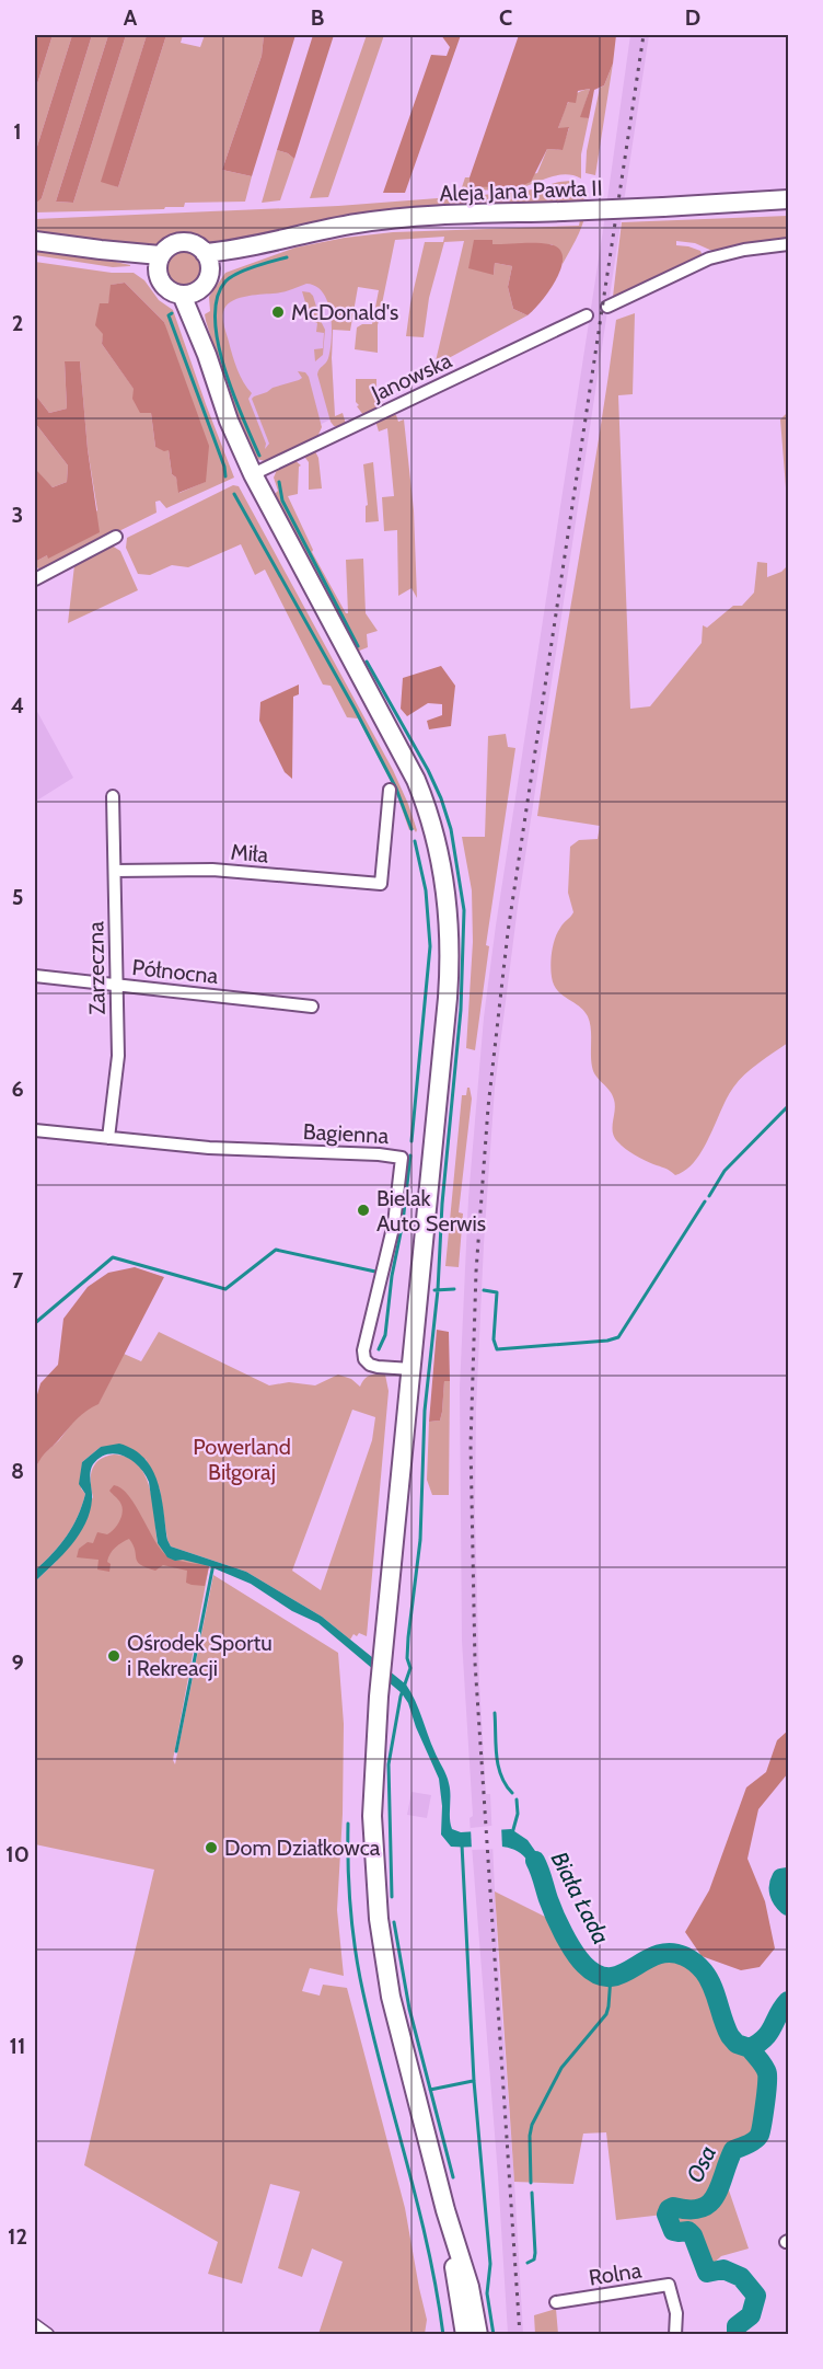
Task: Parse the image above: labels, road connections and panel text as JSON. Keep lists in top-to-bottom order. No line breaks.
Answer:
{"streets":{"main road":["Aleja Jana Pawła II"],"street":["Janowska","Miła","Zarzeczna","Północna","Bagienna","Rolna"]},"crossings":[["Miła","Zarzeczna"],["Zarzeczna","Północna"],["Zarzeczna","Bagienna"]],"water":["Biała Łada","Osa"],"parks":["Powerland Biłgoraj"],"places":["McDonald's","Bielak Auto Serwis","Ośrodek Sportu i Rekreacji","Dom Działkowca"],"grid":{"columns":["A","B","C","D"],"rows":["1","2","3","4","5","6","7","8","9","10","11","12"]}}
